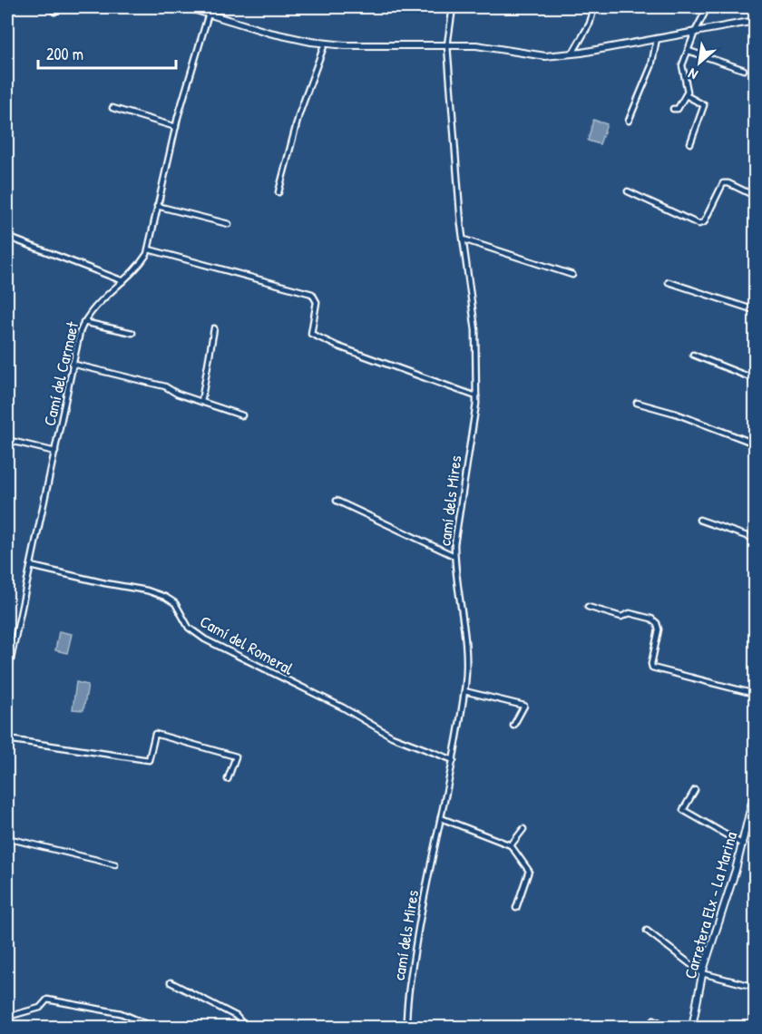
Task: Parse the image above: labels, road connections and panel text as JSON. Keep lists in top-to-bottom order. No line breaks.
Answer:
{"streets":{"main road":["Carretera Elx - La Marina"],"street":["Camí del Carmaet","camí dels Mires","Camí del Romeral"]},"crossings":[["Camí del Carmaet","Camí del Romeral"],["camí dels Mires","Camí del Romeral"]],"scale_bar":"200 m","north":"bottom left"}
